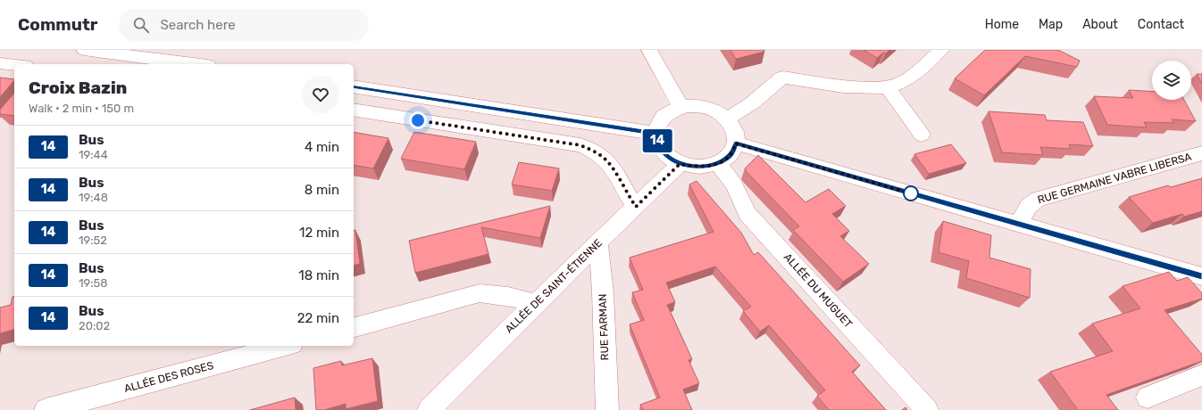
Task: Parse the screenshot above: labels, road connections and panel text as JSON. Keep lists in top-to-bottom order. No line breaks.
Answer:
{"streets":{"street":["RUE GERMAINE VABRE LIBERSA","ALLÉE DE SAINT-ÉTIENNE","ALLÉE DU MUGUET","RUE FARMAN","ALLÉE DES ROSES"]},"crossings":[["ALLÉE DE SAINT-ÉTIENNE","ALLÉE DU MUGUET"],["ALLÉE DE SAINT-ÉTIENNE","RUE FARMAN"]],"lines":["bus line 14"],"page":{"header":"Commutr","search":"Search here","nav":["Home","Map","About","Contact"],"on_map":"14","heading":["Croix Bazin","Walk · 2 min · 150 m"],"list":[{"mark":"14","name":"Bus","note":"19:44","value":"4 min"},{"mark":"14","name":"Bus","note":"19:48","value":"8 min"},{"mark":"14","name":"Bus","note":"19:52","value":"12 min"},{"mark":"14","name":"Bus","note":"19:58","value":"18 min"},{"mark":"14","name":"Bus","note":"20:02","value":"22 min"}]}}
